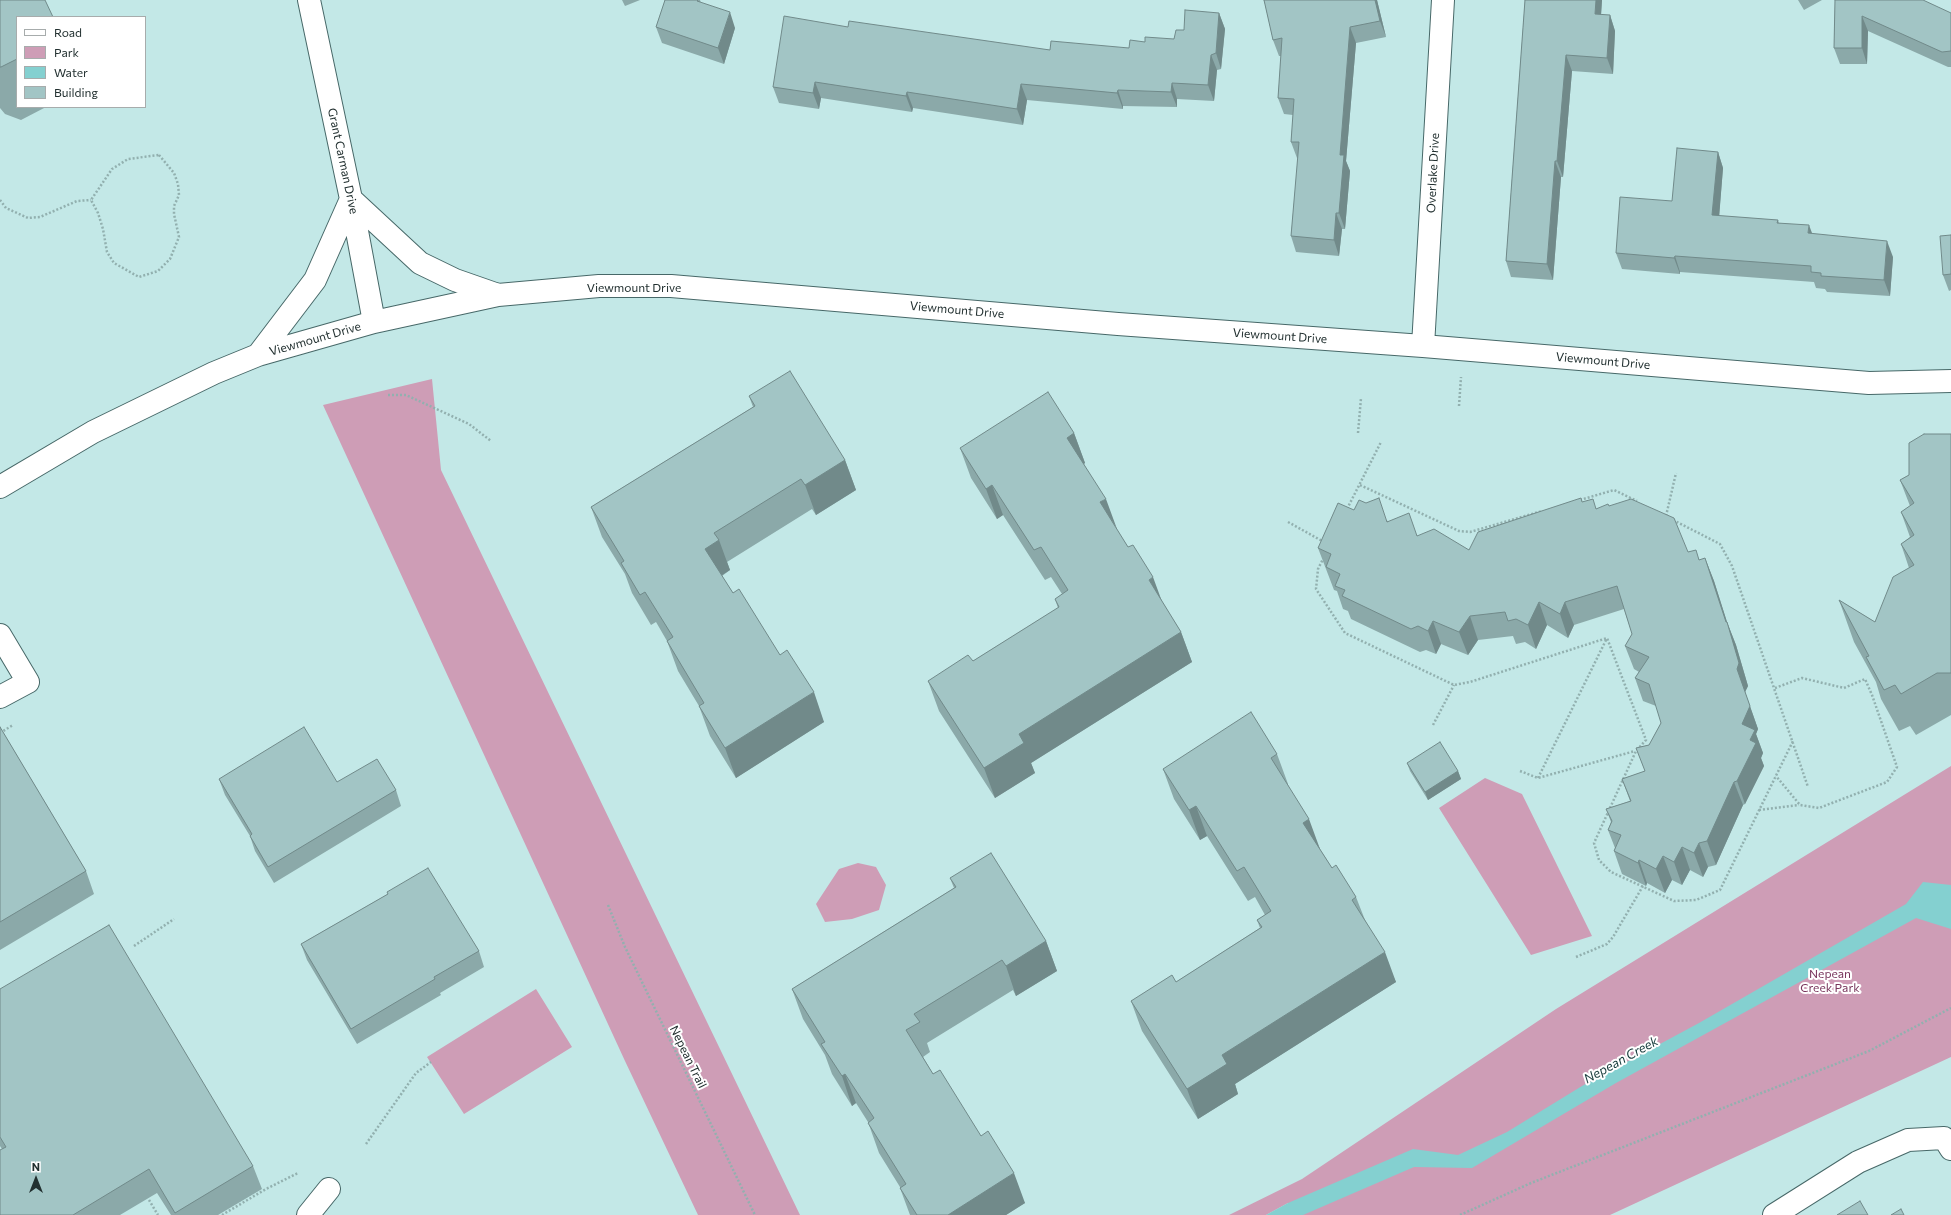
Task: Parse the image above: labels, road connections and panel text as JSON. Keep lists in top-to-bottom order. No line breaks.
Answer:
{"streets":{"street":["Grant Carman Drive","Overlake Drive","Viewmount Drive"],"path":["Nepean Trail"]},"crossings":[["Grant Carman Drive","Viewmount Drive"],["Overlake Drive","Viewmount Drive"]],"water":["Nepean Creek"],"parks":["Nepean Creek Park"],"legend":["Road","Park","Water","Building"],"north":"top"}
